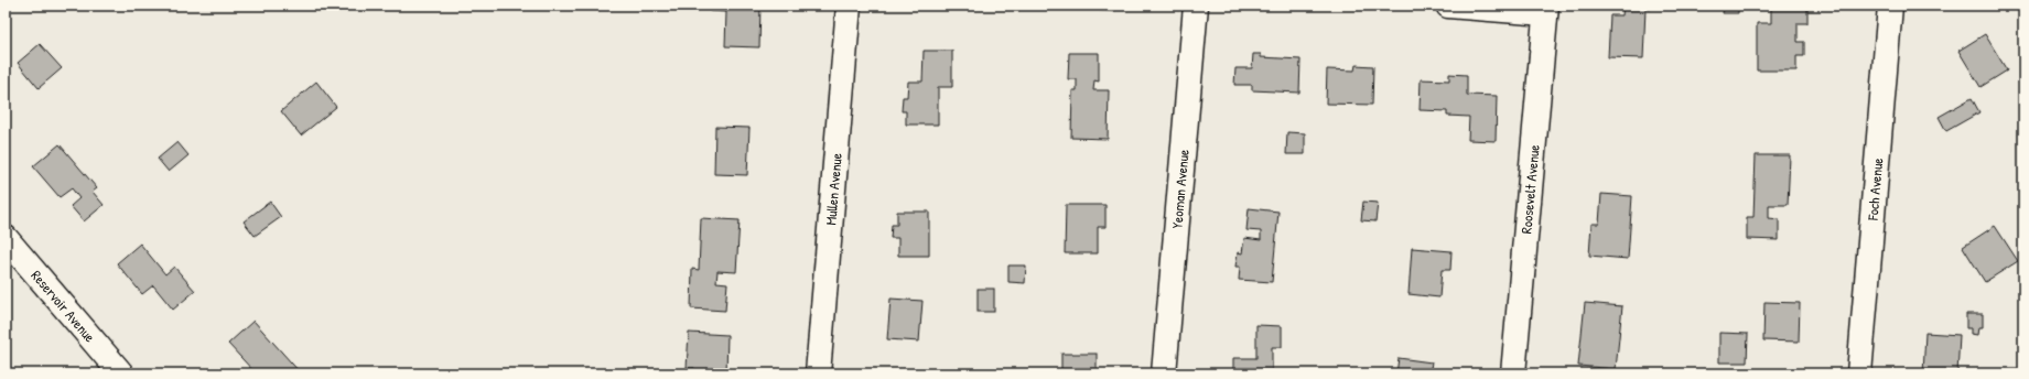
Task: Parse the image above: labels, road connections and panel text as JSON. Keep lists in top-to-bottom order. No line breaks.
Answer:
{"streets":{"street":["Mullen Avenue","Yeoman Avenue","Roosevelt Avenue","Foch Avenue","Reservoir Avenue"]}}
